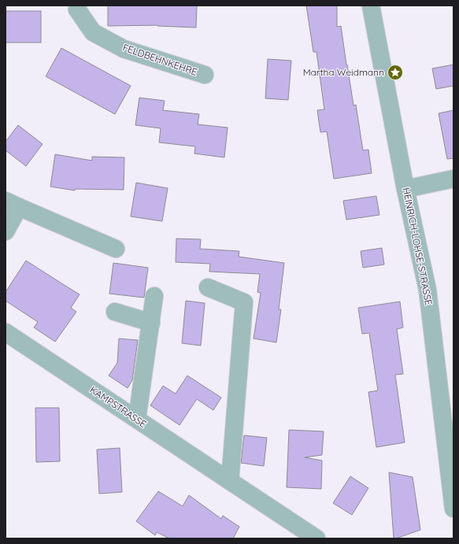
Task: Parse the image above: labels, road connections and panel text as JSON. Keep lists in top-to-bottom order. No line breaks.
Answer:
{"streets":{"street":["FELDBEHNKEHRE","HEINRICH-LOHSE-STRASSE","KAMPSTRASSE"]},"places":{"place":["Martha Weidmann"]}}
